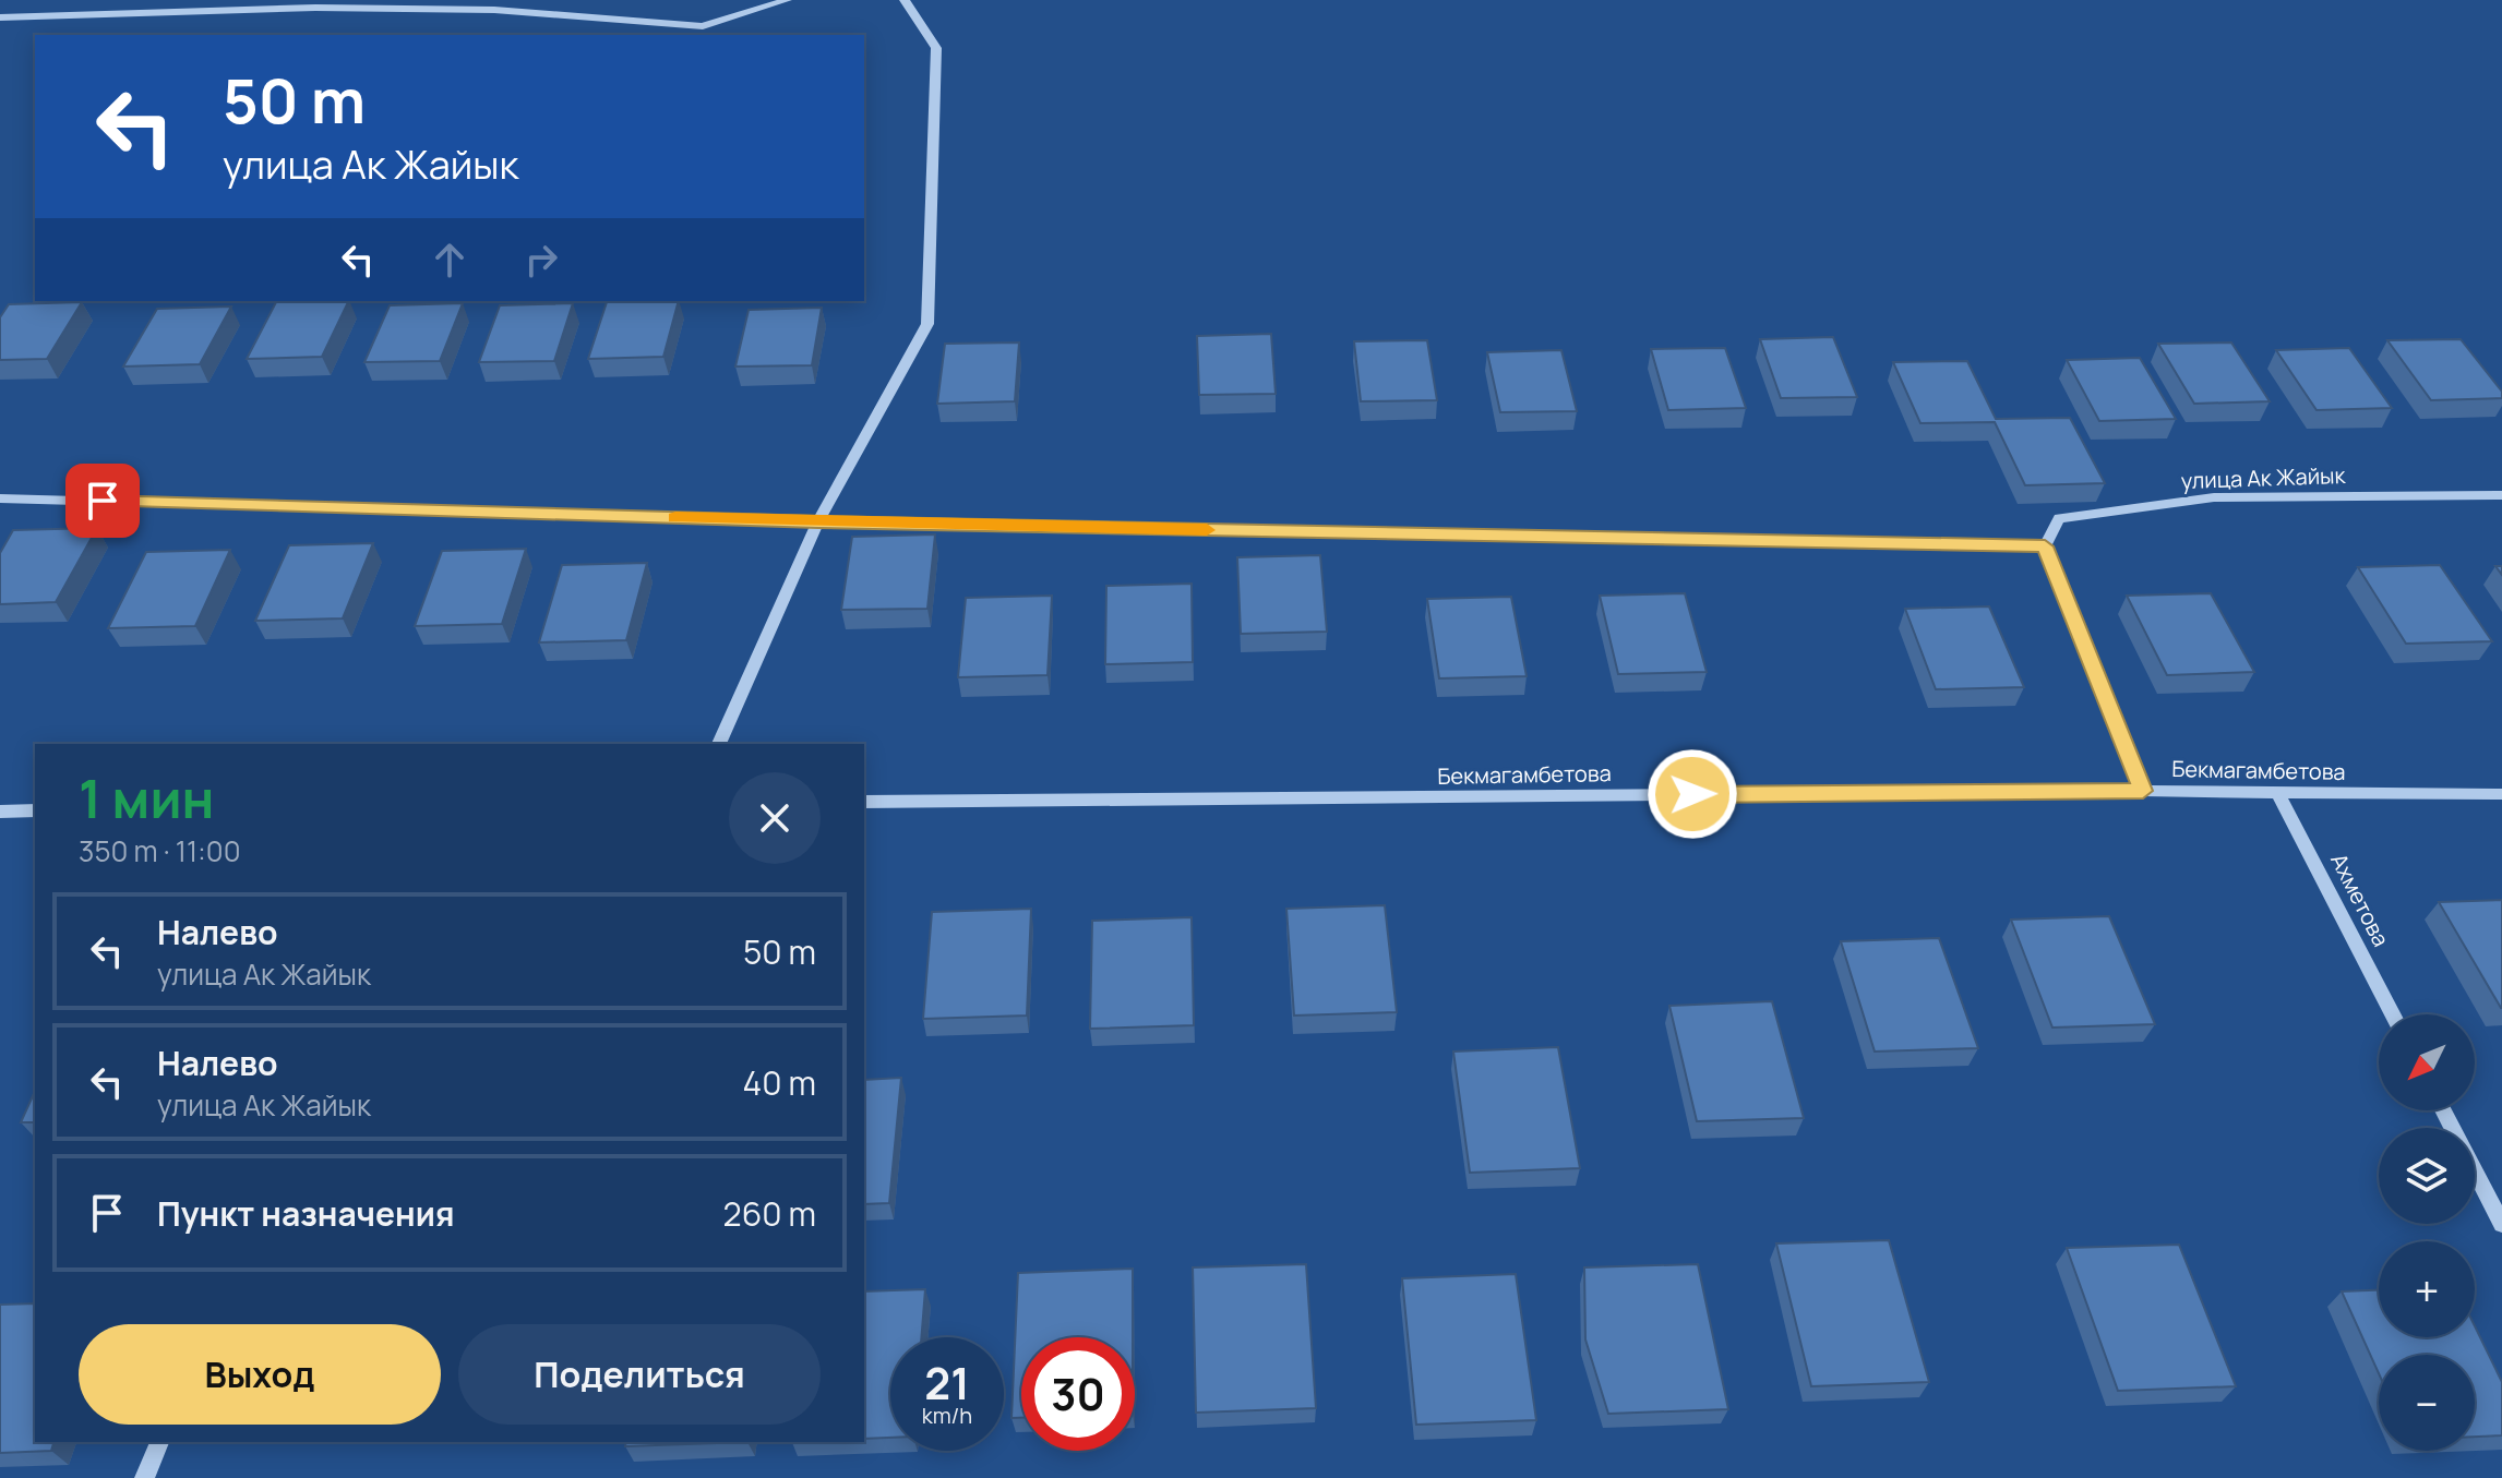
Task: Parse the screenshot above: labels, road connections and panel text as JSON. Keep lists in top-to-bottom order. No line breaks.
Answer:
{"streets":{"street":["улица Ак Жайык","Бекмагамбетова","Ахметова"]},"crossings":[["Бекмагамбетова","Ахметова"]],"north":"bottom left","page":{"turn":["50 m","улица Ак Жайык"],"heading":["1 мин","350 m · 11:00"],"list":[{"name":"Налево","note":"улица Ак Жайык","value":"50 m"},{"name":"Налево","note":"улица Ак Жайык","value":"40 m"},{"name":"Пункт назначения","value":"260 m"}],"map_buttons":["+","−"],"buttons":["Выход","Поделиться"],"speed":"21 km/h","limit":"30"}}
